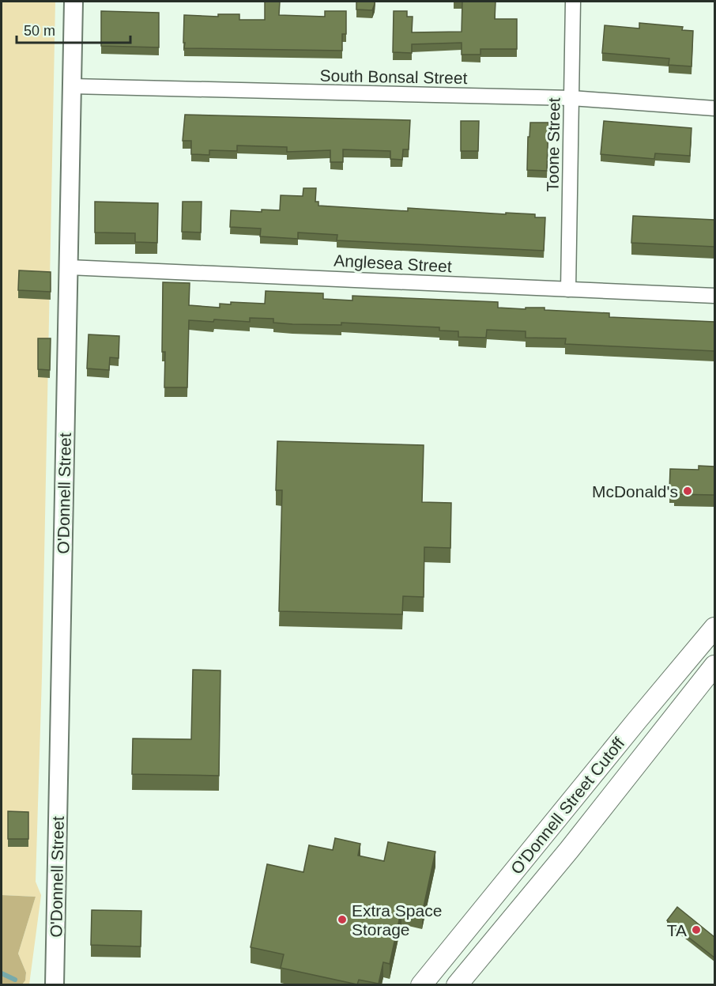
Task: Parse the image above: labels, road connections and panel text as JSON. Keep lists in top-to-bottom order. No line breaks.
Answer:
{"streets":{"main road":["O'Donnell Street Cutoff"],"street":["South Bonsal Street","Toone Street","Anglesea Street","O'Donnell Street"]},"crossings":[["South Bonsal Street","Toone Street"],["South Bonsal Street","O'Donnell Street"],["Toone Street","Anglesea Street"],["Anglesea Street","O'Donnell Street"]],"places":["McDonald's","Extra Space Storage","TA"],"scale_bar":"50 m"}
